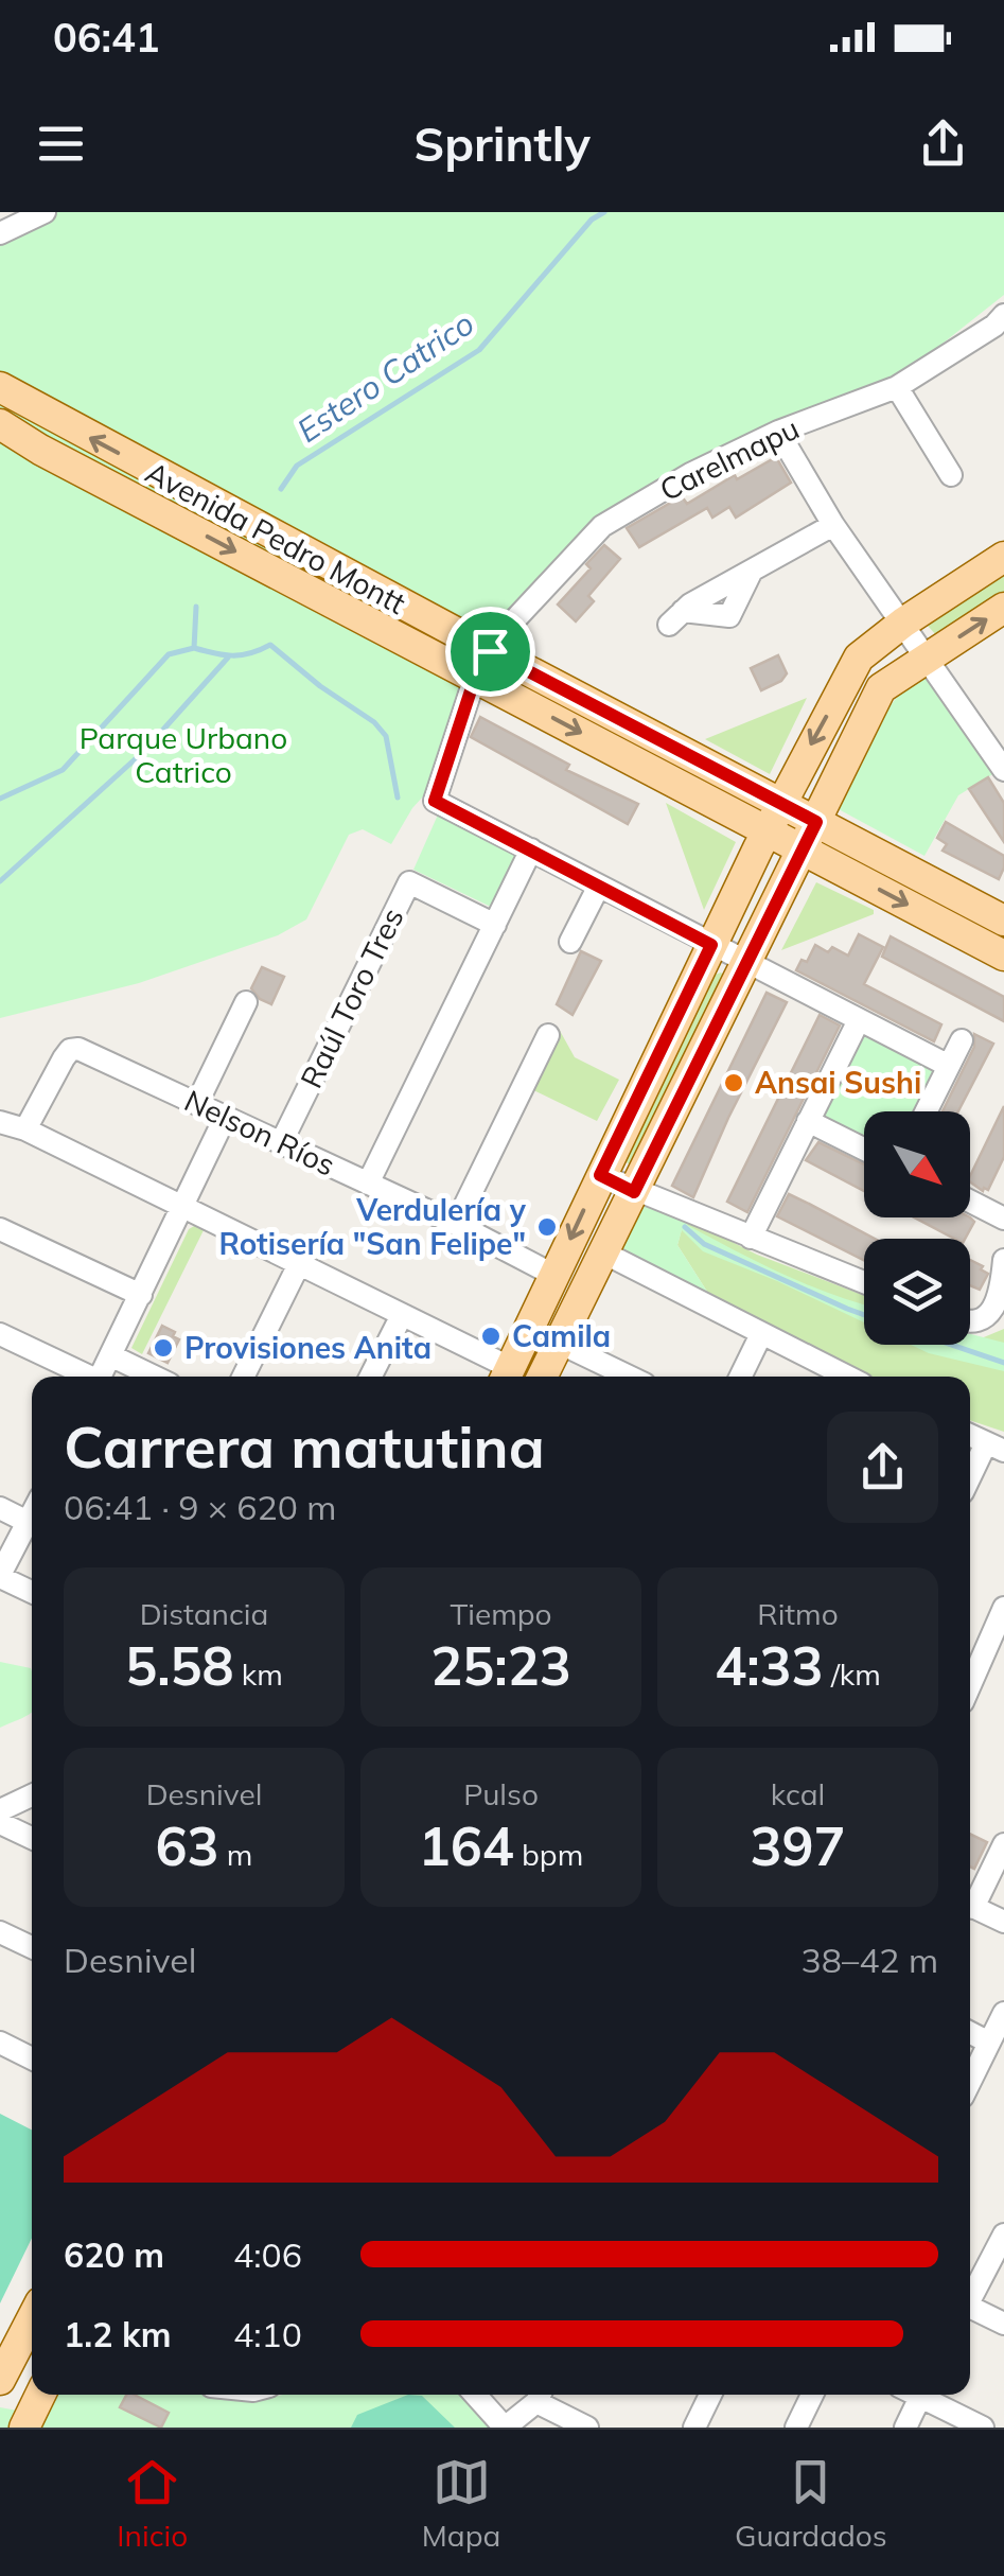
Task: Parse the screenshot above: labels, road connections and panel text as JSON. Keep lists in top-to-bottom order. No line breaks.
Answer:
{"streets":{"main road":["Avenida Pedro Montt"],"street":["Carelmapu","Raúl Toro Tres","Nelson Ríos"]},"crossings":[["Carelmapu","Avenida Pedro Montt"],["Raúl Toro Tres","Nelson Ríos"]],"water":["Estero Catrico"],"parks":["Parque Urbano Catrico"],"places":["Ansai Sushi","Verdulería y Rotisería \"San Felipe\"","Camila","Provisiones Anita"],"north":"bottom right","page":{"status":"06:41","header":"Sprintly","heading":["Carrera matutina","06:41 · 9 × 620 m"],"stats":[["Distancia","5.58 km"],["Tiempo","25:23"],["Ritmo","4:33 /km"],["Desnivel","63 m"],["Pulso","164 bpm"],["kcal","397"]],"chart":["Desnivel","38–42 m"],"list":[{"name":"620 m","note":"4:06"},{"name":"1.2 km","note":"4:10"}],"tabs":["Inicio","Mapa","Guardados"]}}
